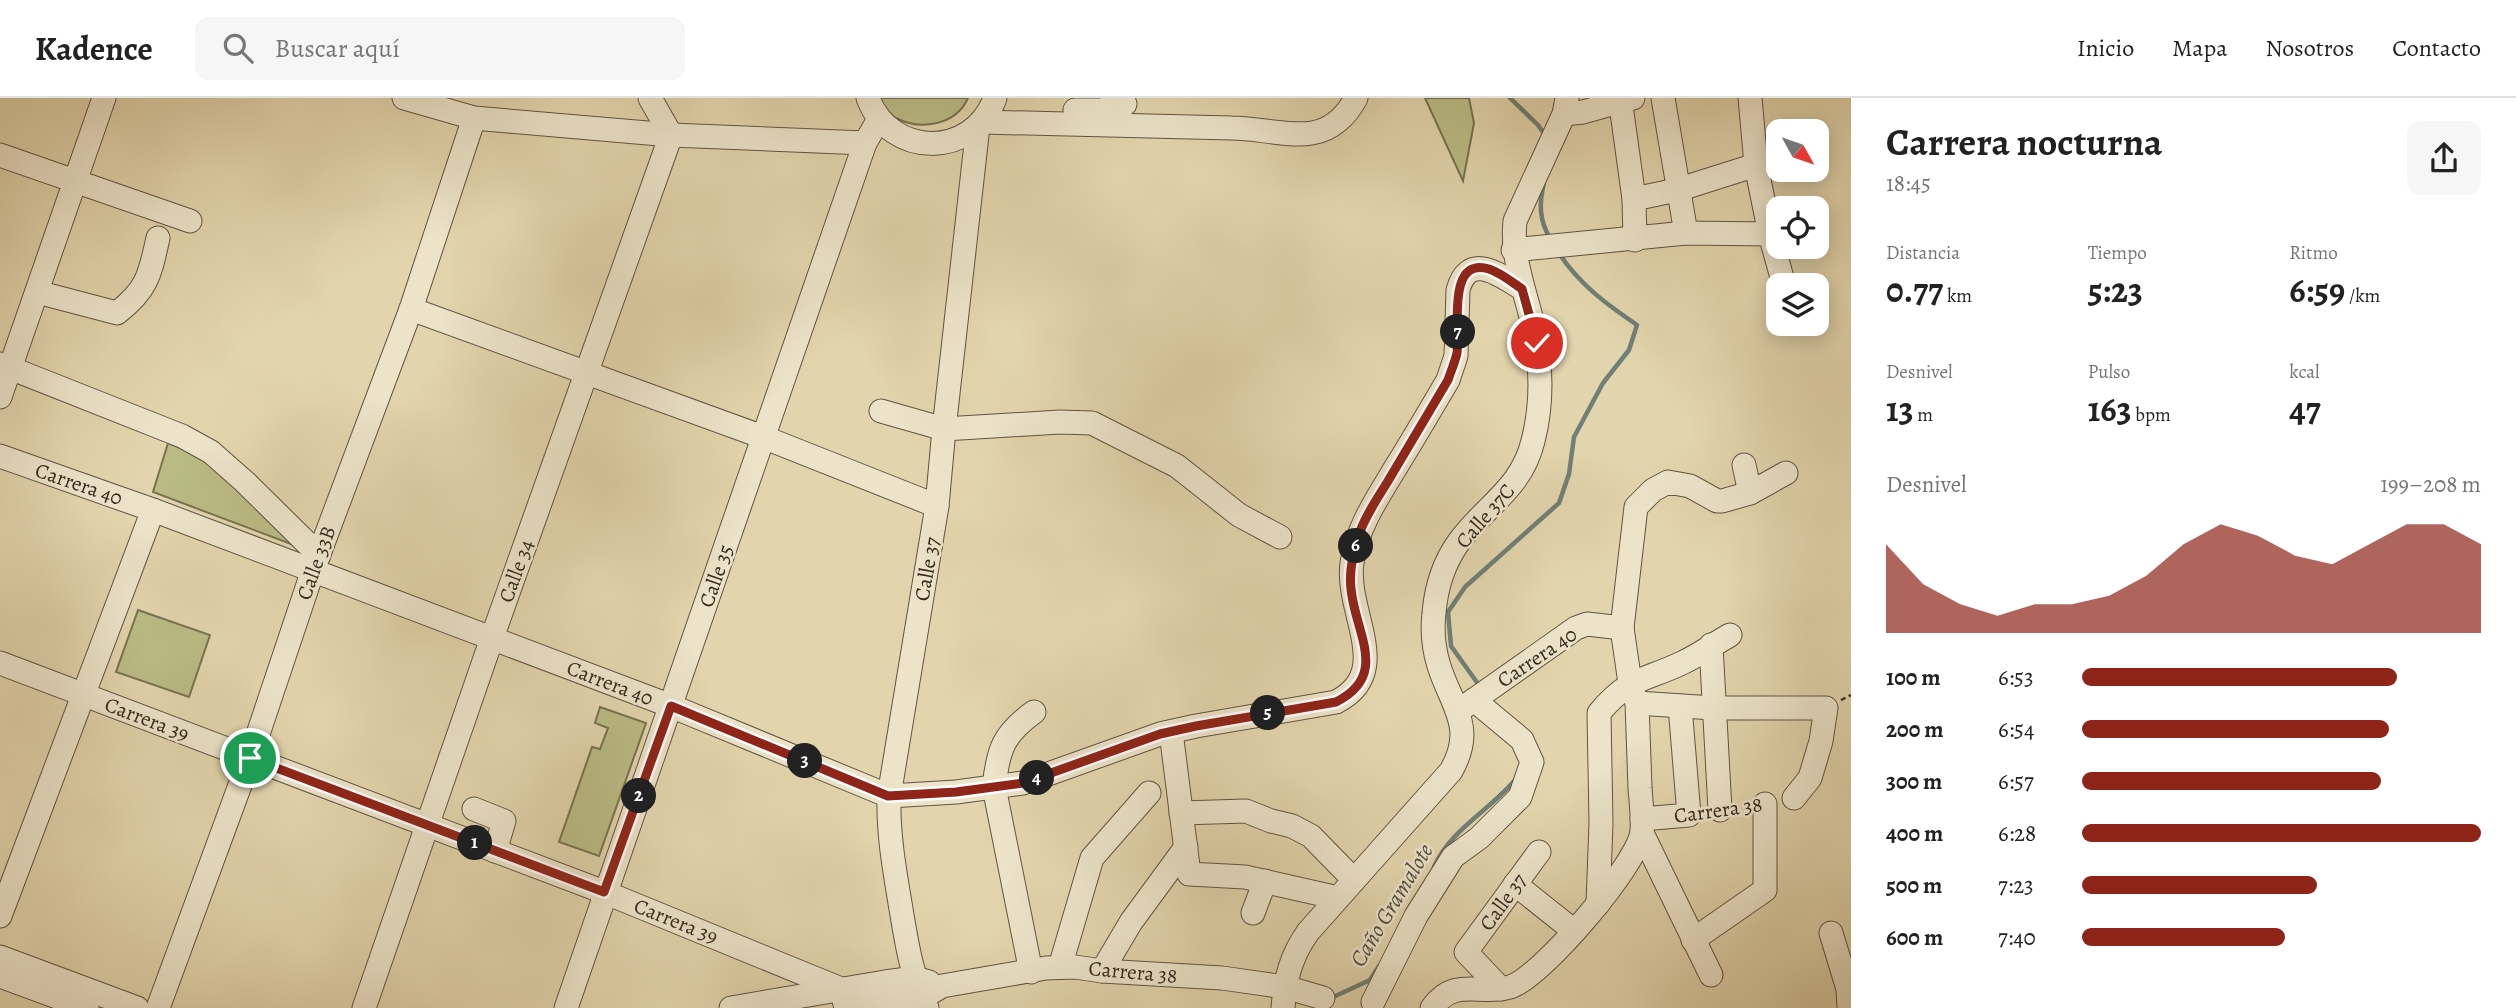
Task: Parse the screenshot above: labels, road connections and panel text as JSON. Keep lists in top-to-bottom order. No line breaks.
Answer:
{"streets":{"street":["Carrera 40","Calle 37C","Calle 33B","Calle 37","Calle 34","Calle 35","Carrera 39","Carrera 38"]},"crossings":[["Carrera 40","Calle 37C"],["Carrera 40","Calle 33B"],["Carrera 40","Calle 37"],["Carrera 40","Calle 34"],["Carrera 40","Calle 35"],["Calle 37C","Carrera 38"],["Calle 33B","Carrera 39"],["Calle 37","Carrera 38"],["Calle 34","Carrera 39"],["Calle 35","Carrera 39"],["Carrera 39","Carrera 38"]],"water":["Caño Gramalote"],"north":"bottom right","page":{"header":"Kadence","search":"Buscar aquí","nav":["Inicio","Mapa","Nosotros","Contacto"],"heading":["Carrera nocturna","18:45"],"stats":[["Distancia","0.77 km"],["Tiempo","5:23"],["Ritmo","6:59 /km"],["Desnivel","13 m"],["Pulso","163 bpm"],["kcal","47"]],"pins":["7","6","5","3","4","2","1"],"chart":["Desnivel","199–208 m"],"list":[{"name":"100 m","note":"6:53"},{"name":"200 m","note":"6:54"},{"name":"300 m","note":"6:57"},{"name":"400 m","note":"6:28"},{"name":"500 m","note":"7:23"},{"name":"600 m","note":"7:40"}]}}
